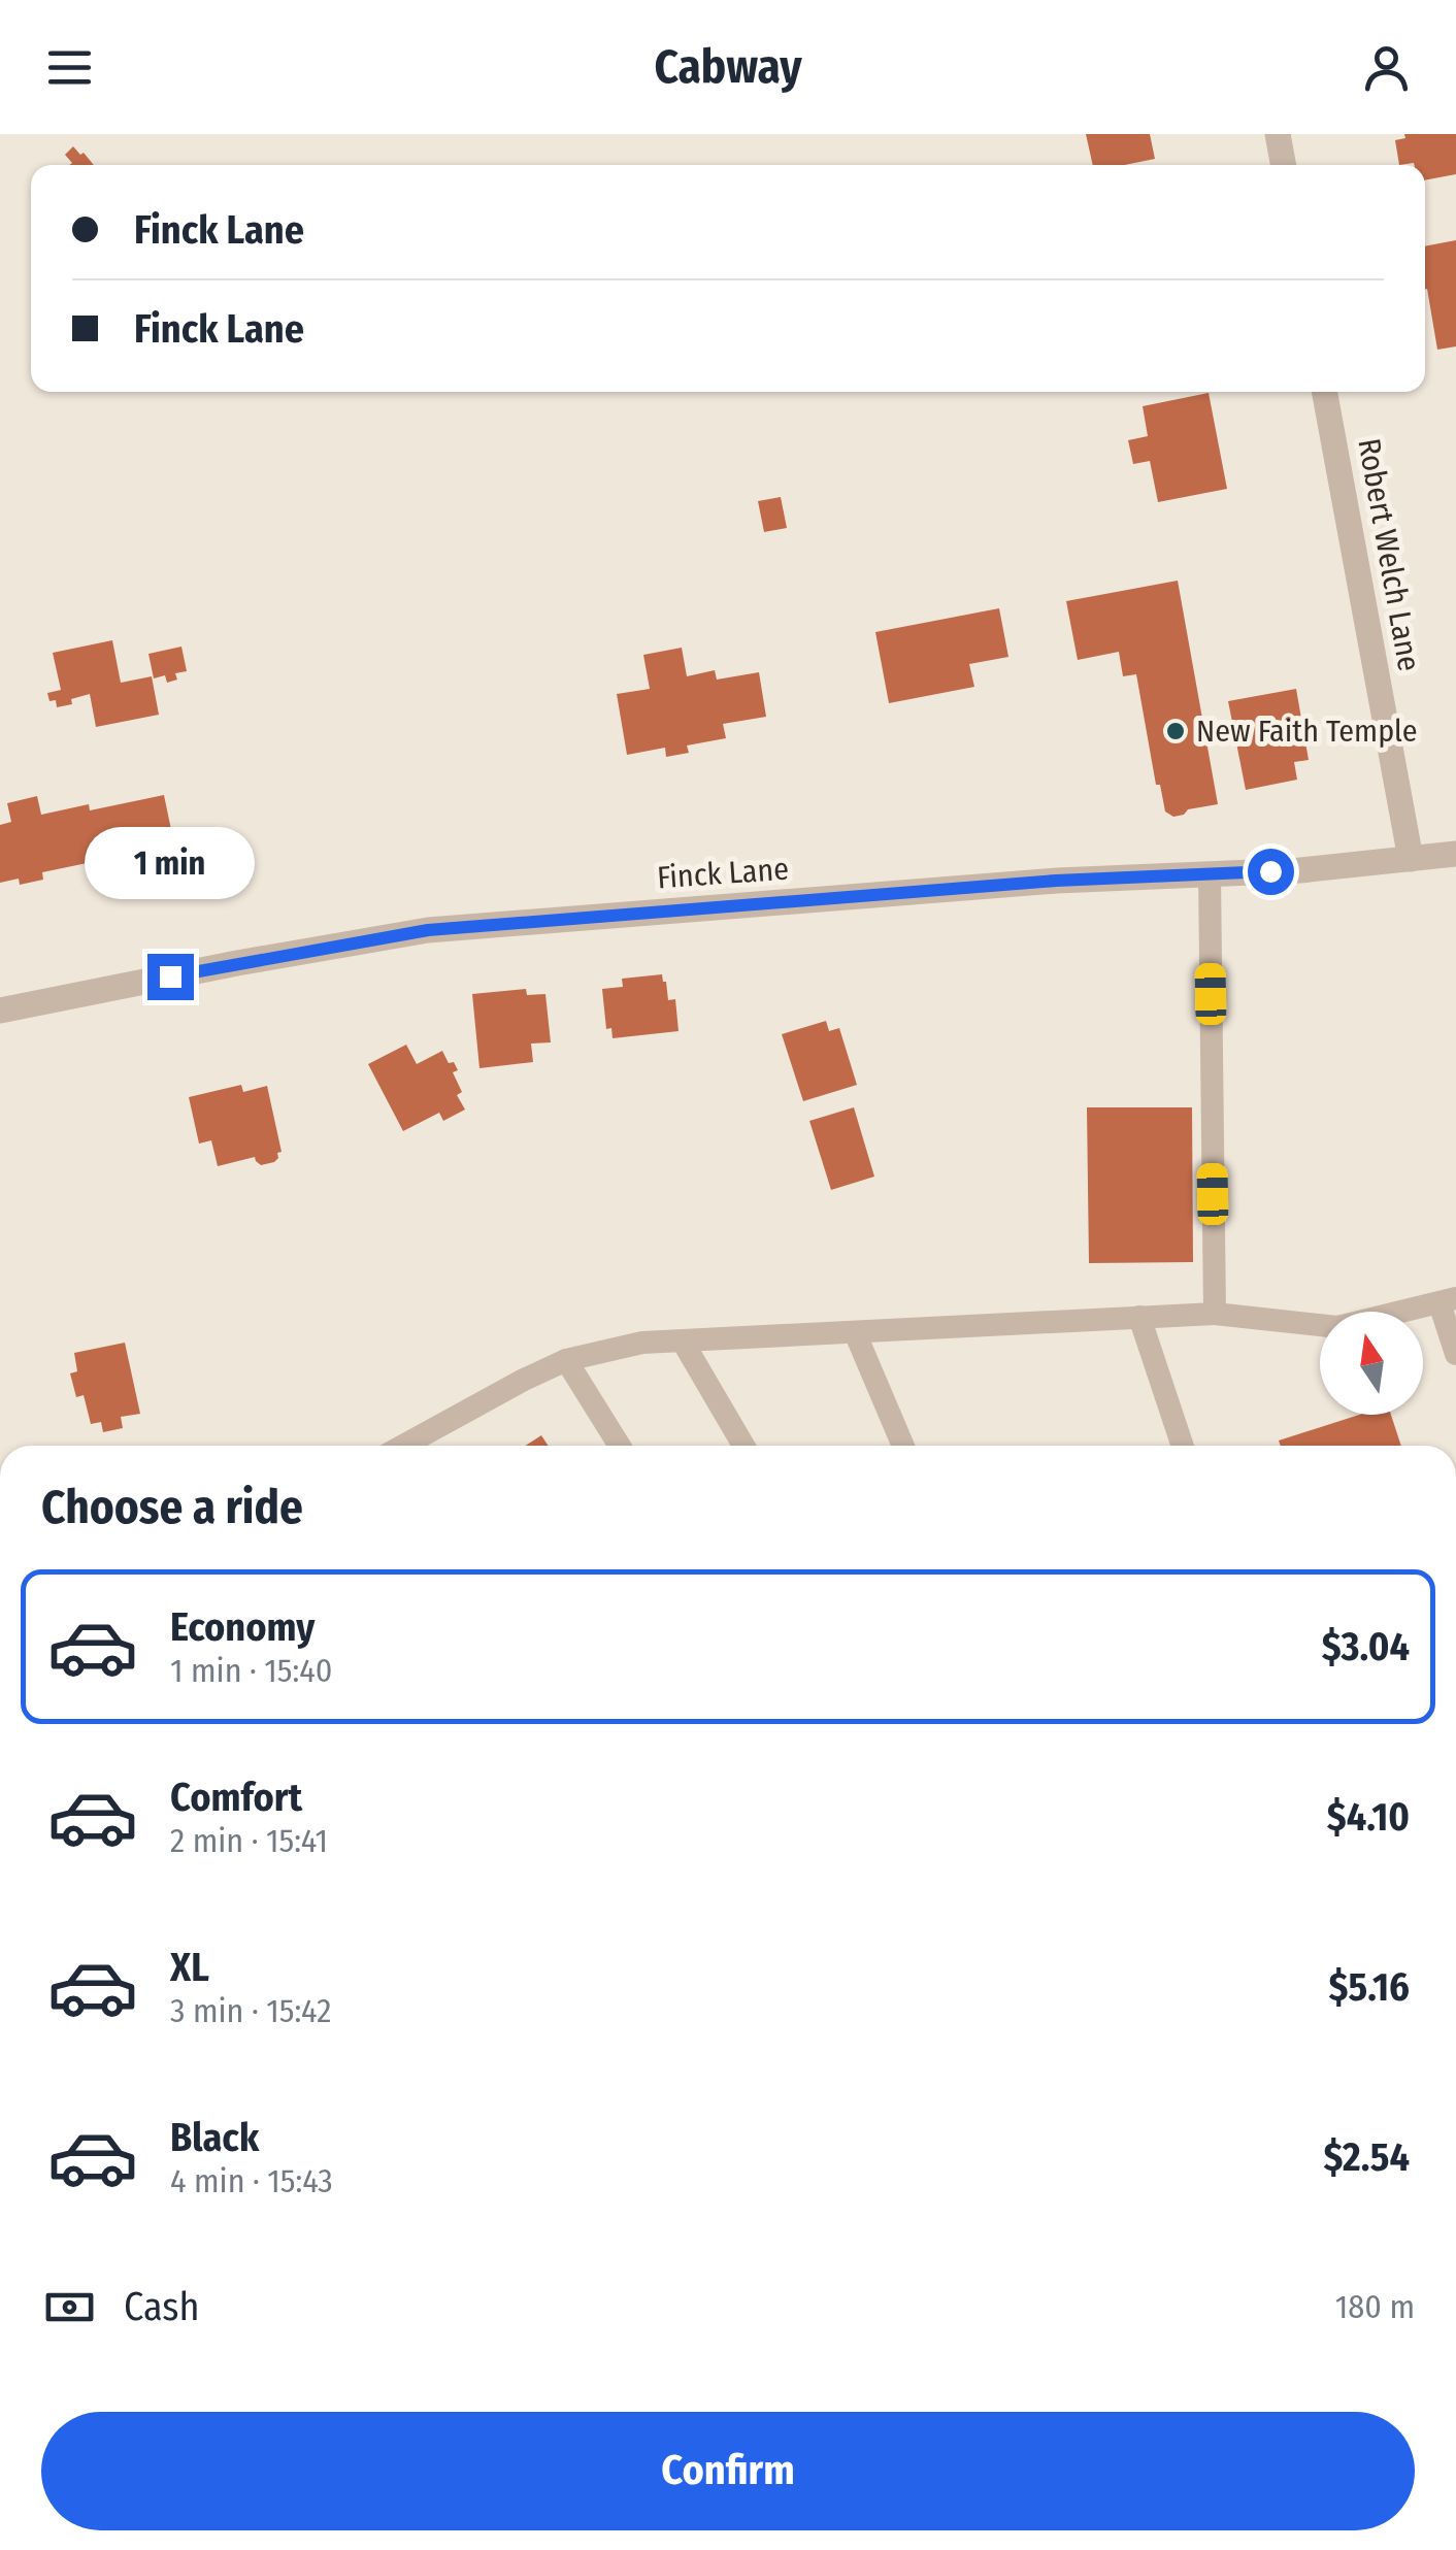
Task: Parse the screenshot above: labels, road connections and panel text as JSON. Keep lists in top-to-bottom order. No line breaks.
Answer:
{"streets":{"street":["Robert Welch Lane","Finck Lane"]},"crossings":[["Robert Welch Lane","Finck Lane"]],"places":["New Faith Temple"],"north":"top","page":{"header":"Cabway","banner":["Finck Lane","Finck Lane"],"bubble":"1 min","heading":"Choose a ride","list":[{"name":"Economy","note":"1 min · 15:40","value":"$3.04"},{"name":"Comfort","note":"2 min · 15:41","value":"$4.10"},{"name":"XL","note":"3 min · 15:42","value":"$5.16"},{"name":"Black","note":"4 min · 15:43","value":"$2.54"}],"pay":["Cash","180 m"],"buttons":"Confirm"}}
